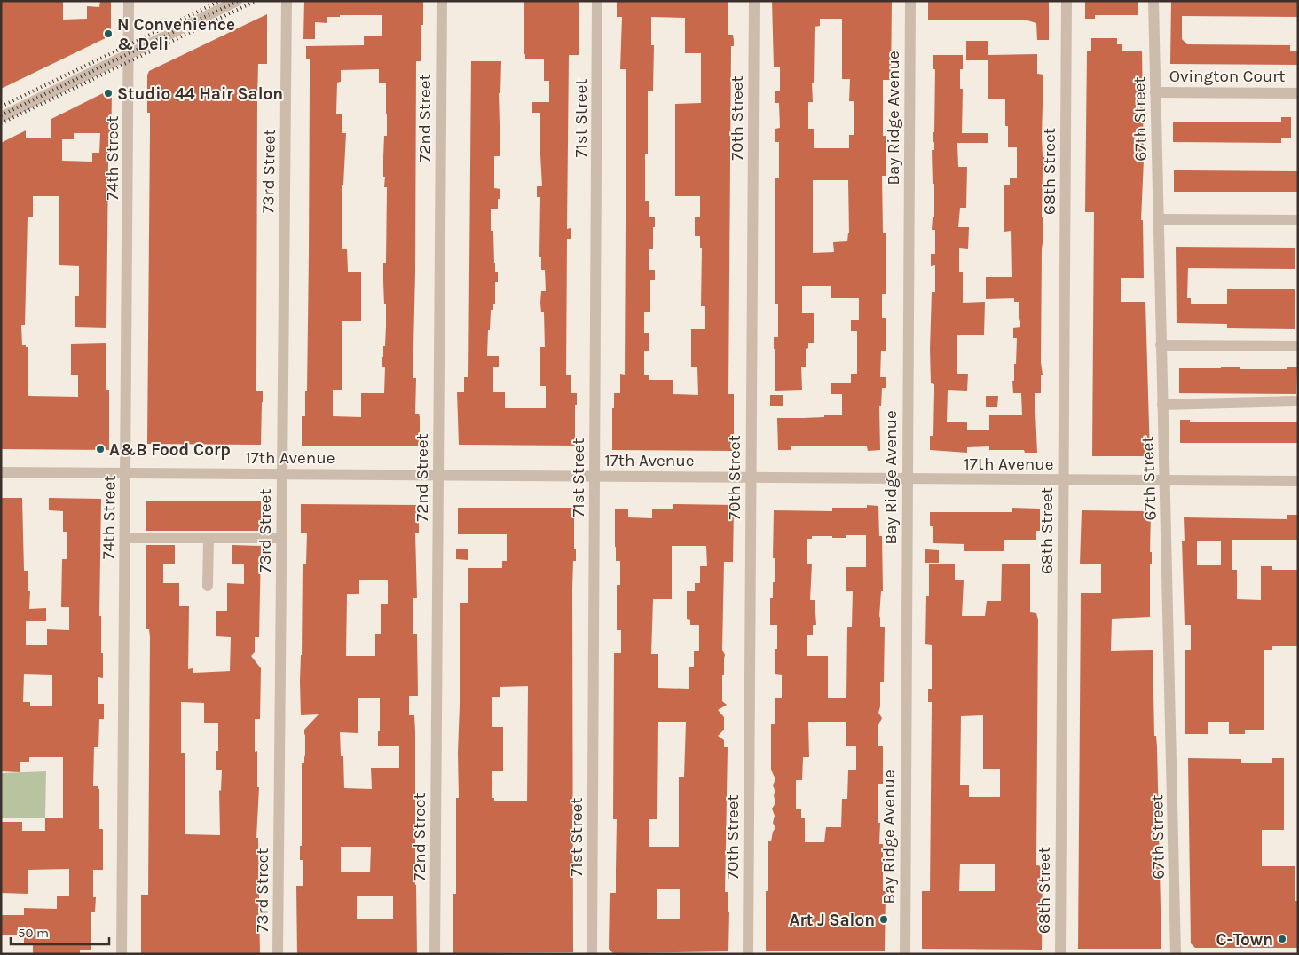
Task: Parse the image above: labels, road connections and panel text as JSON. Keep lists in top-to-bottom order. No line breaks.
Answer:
{"streets":{"street":["Ovington Court","72nd Street","71st Street","70th Street","Bay Ridge Avenue","67th Street","74th Street","73rd Street","68th Street","17th Avenue"]},"crossings":[["Ovington Court","67th Street"],["72nd Street","17th Avenue"],["71st Street","17th Avenue"],["70th Street","17th Avenue"],["Bay Ridge Avenue","17th Avenue"],["67th Street","17th Avenue"],["74th Street","17th Avenue"],["73rd Street","17th Avenue"],["68th Street","17th Avenue"]],"places":["N Convenience & Deli","Studio 44 Hair Salon","A&B Food Corp","Art J Salon","C-Town"],"scale_bar":"50 m"}
